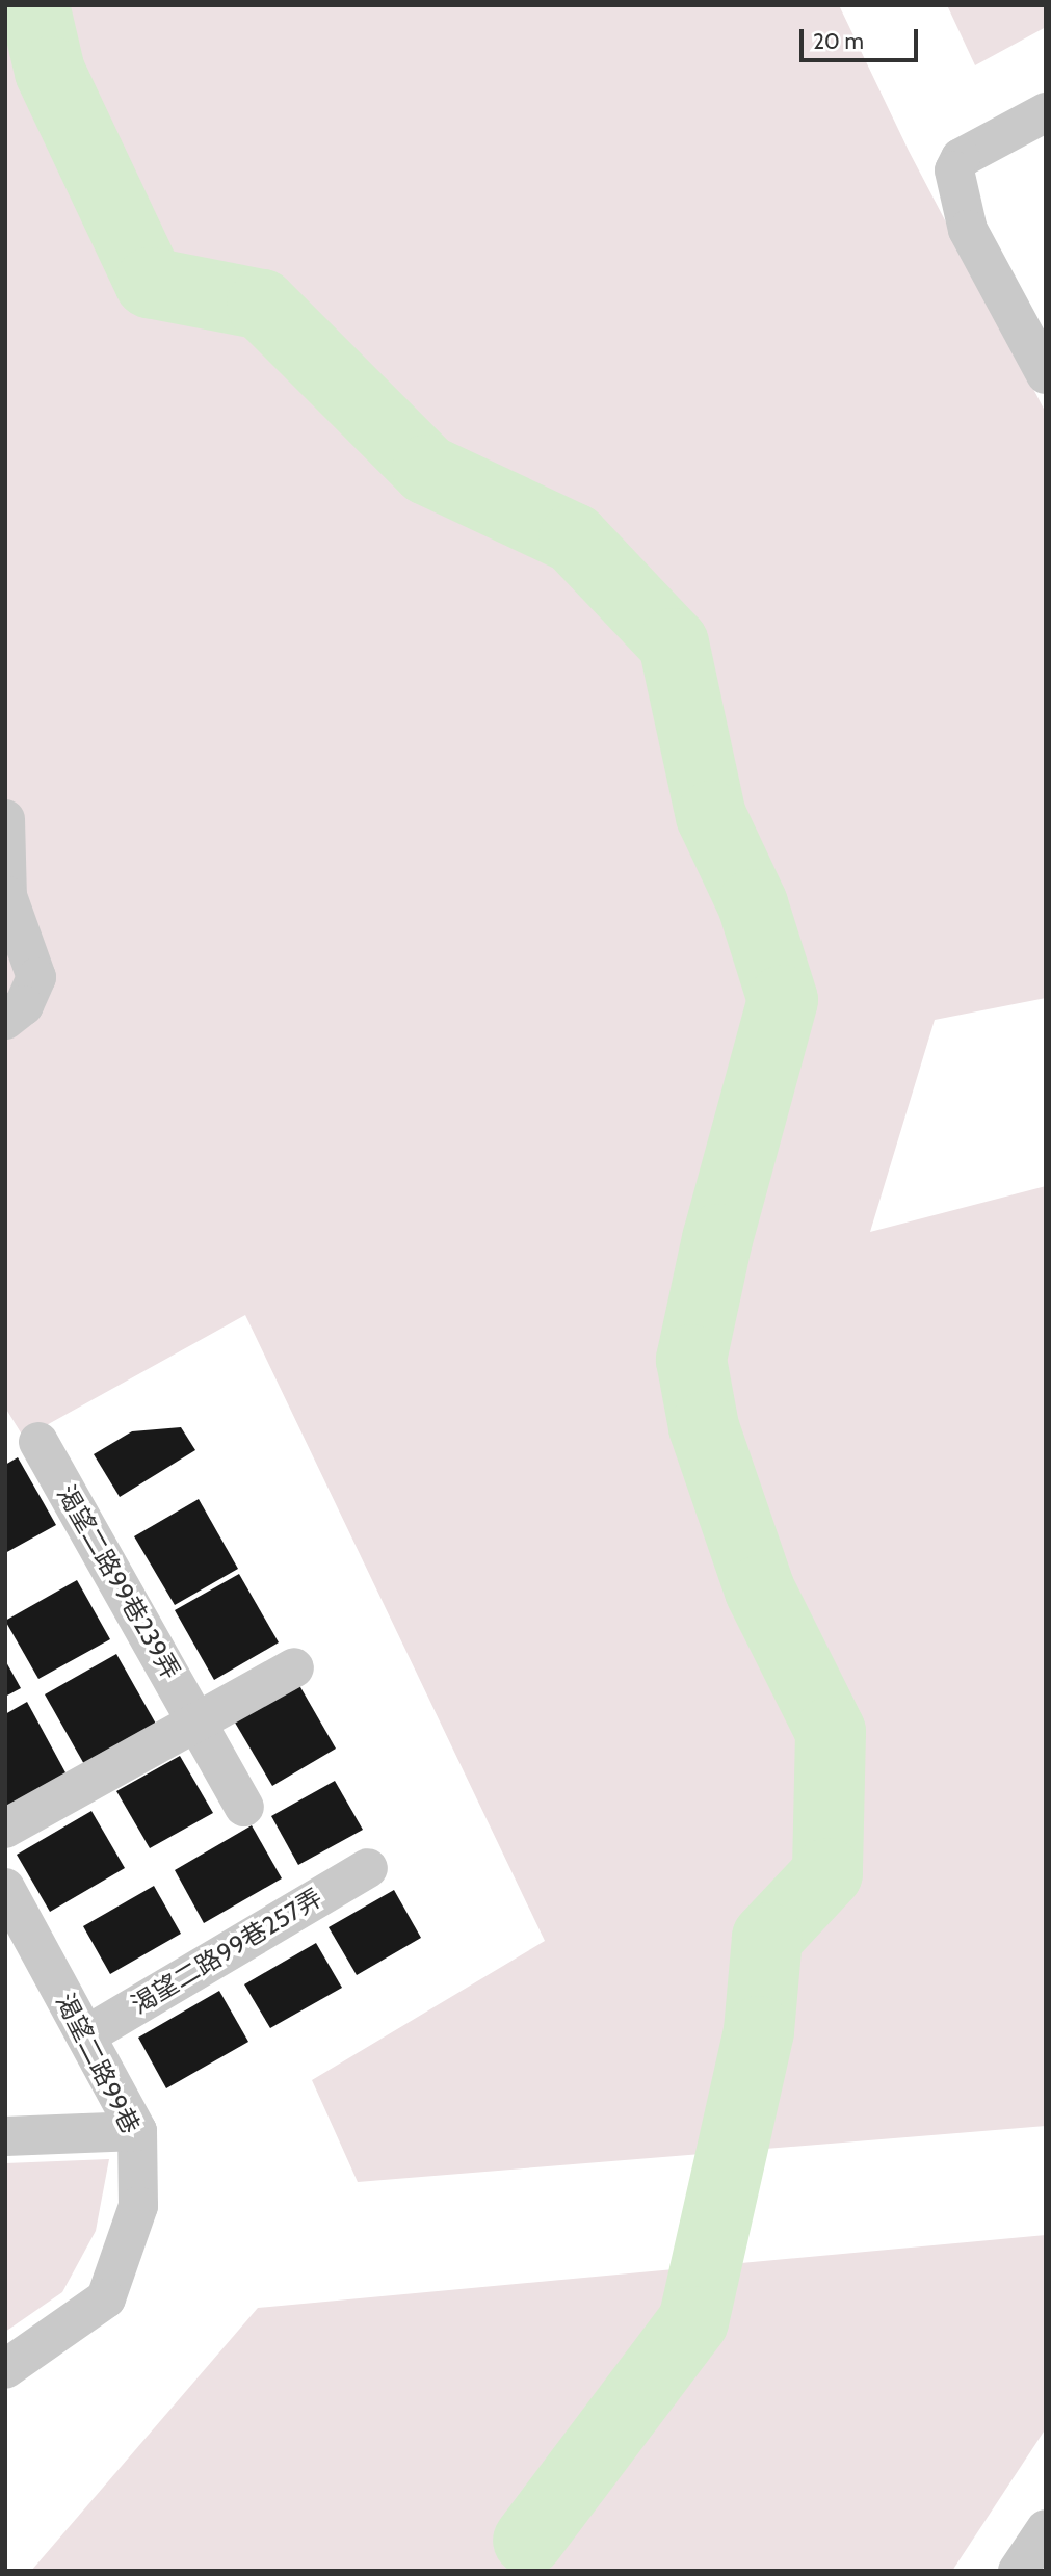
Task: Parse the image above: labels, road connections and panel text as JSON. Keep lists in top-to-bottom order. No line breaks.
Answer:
{"streets":{"street":["渴望二路99巷239弄","渴望二路99巷257弄","渴望二路99巷"]},"crossings":[["渴望二路99巷257弄","渴望二路99巷"]],"scale_bar":"20 m"}
